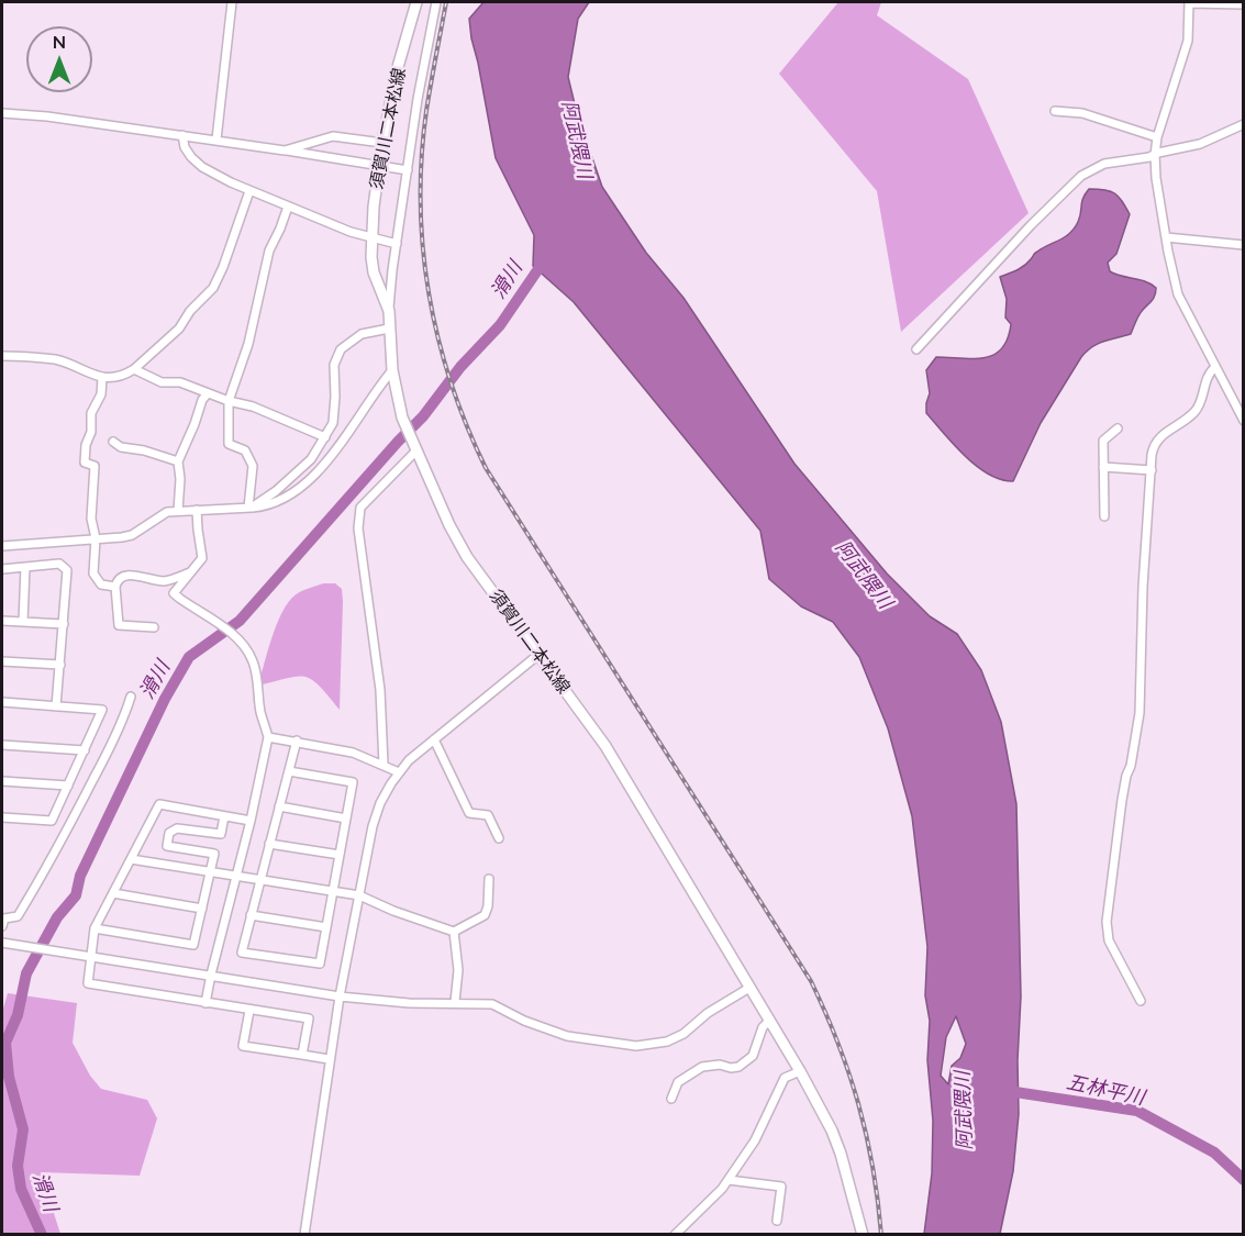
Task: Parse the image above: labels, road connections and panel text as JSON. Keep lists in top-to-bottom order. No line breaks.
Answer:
{"streets":{"main road":["須賀川二本松線"]},"water":["阿武隈川","滑川","五林平川"],"north":"top"}
